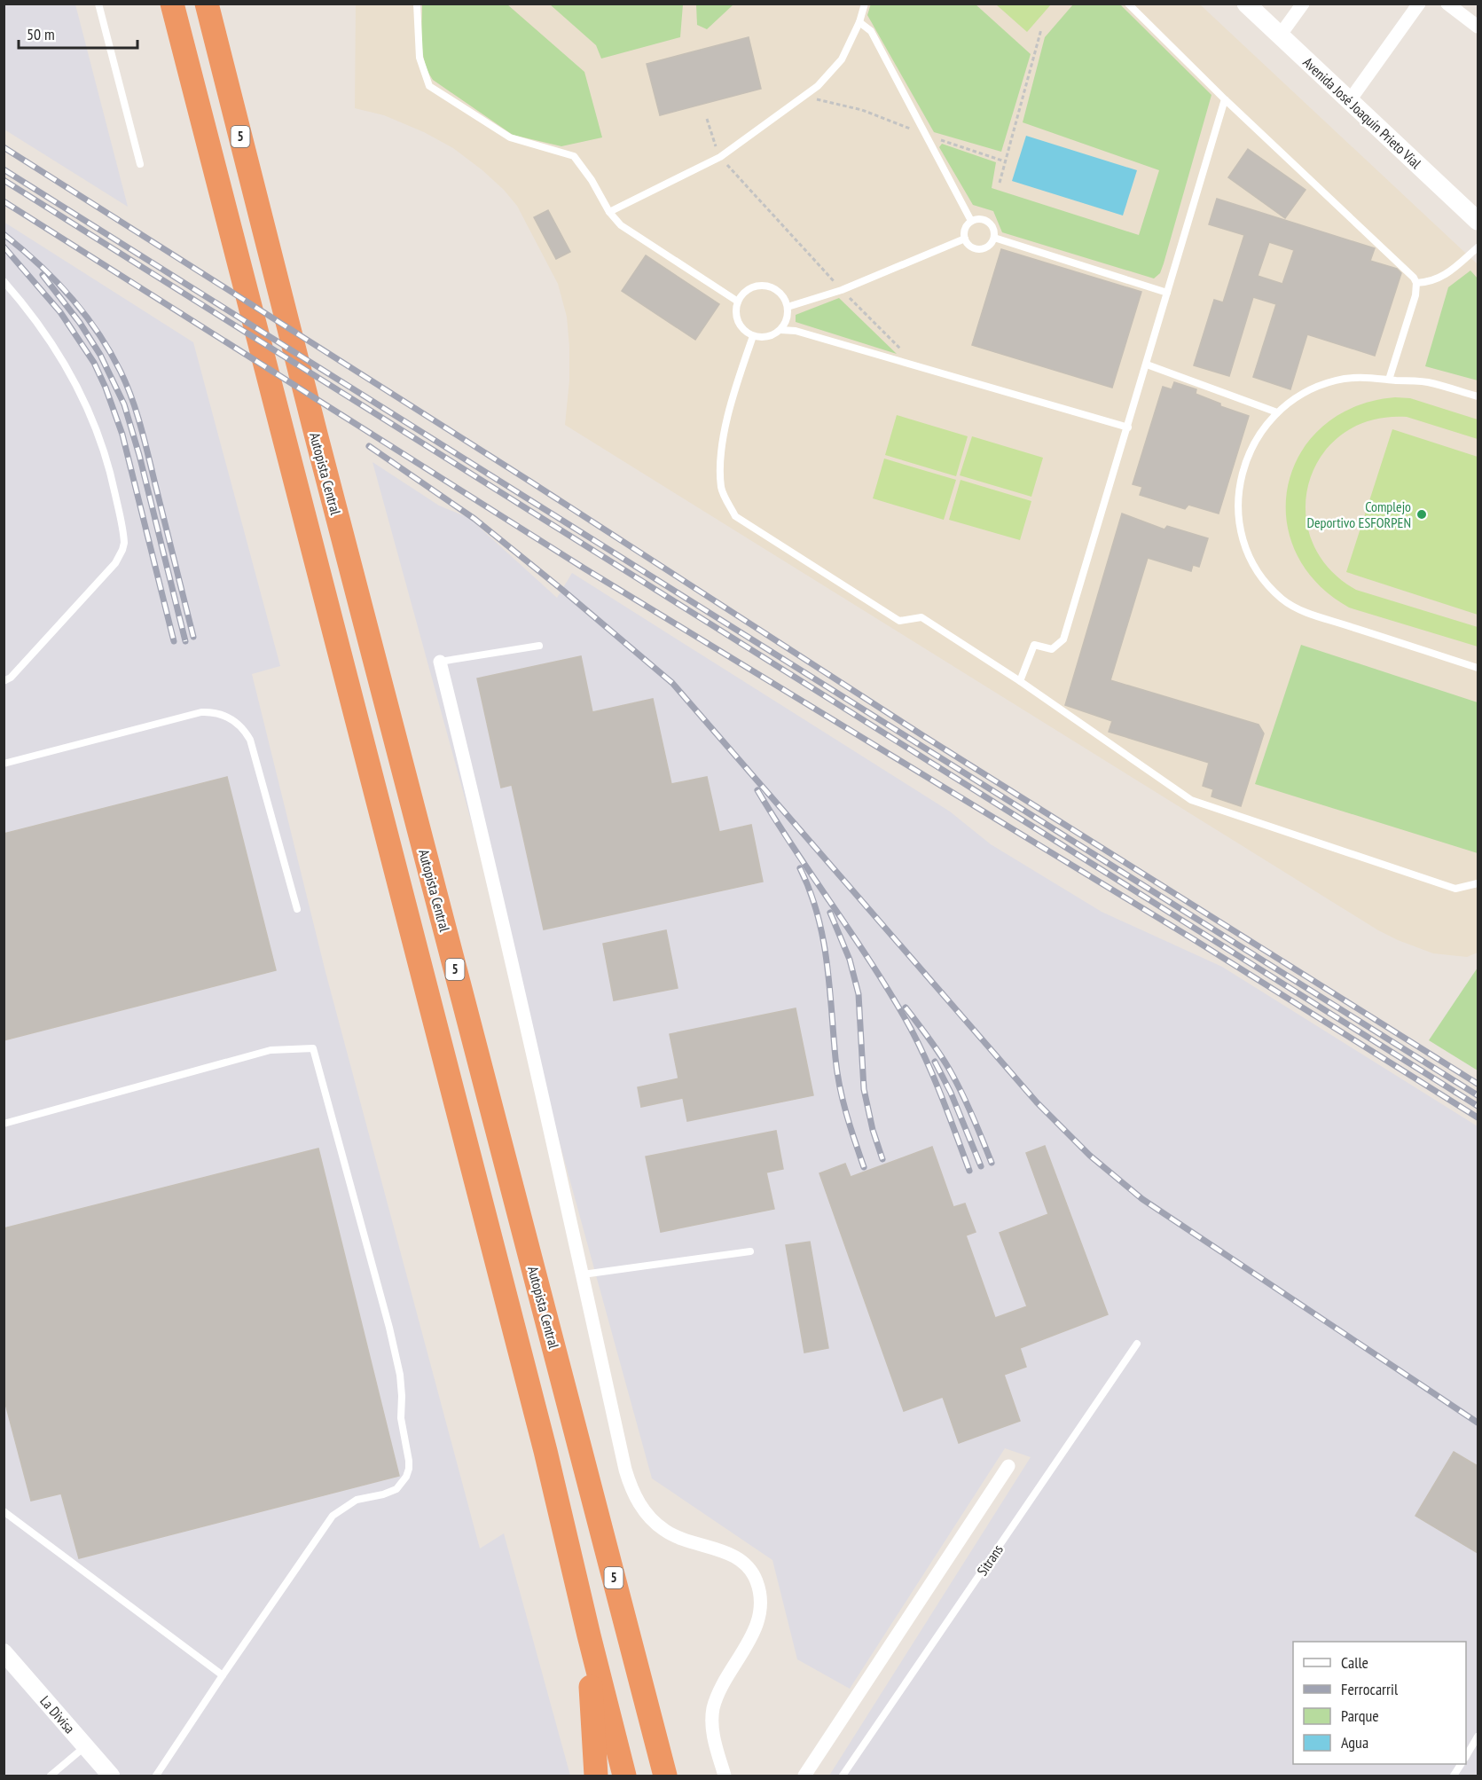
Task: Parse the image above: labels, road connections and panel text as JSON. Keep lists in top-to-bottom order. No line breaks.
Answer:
{"streets":{"highway":["5","Autopista Central"],"main road":["Avenida José Joaquín Prieto Vial"],"street":["La Divisa"],"lane":["Sitrans"]},"places":["Complejo Deportivo ESFORPEN"],"legend":["Calle","Ferrocarril","Parque","Agua"],"scale_bar":"50 m"}
